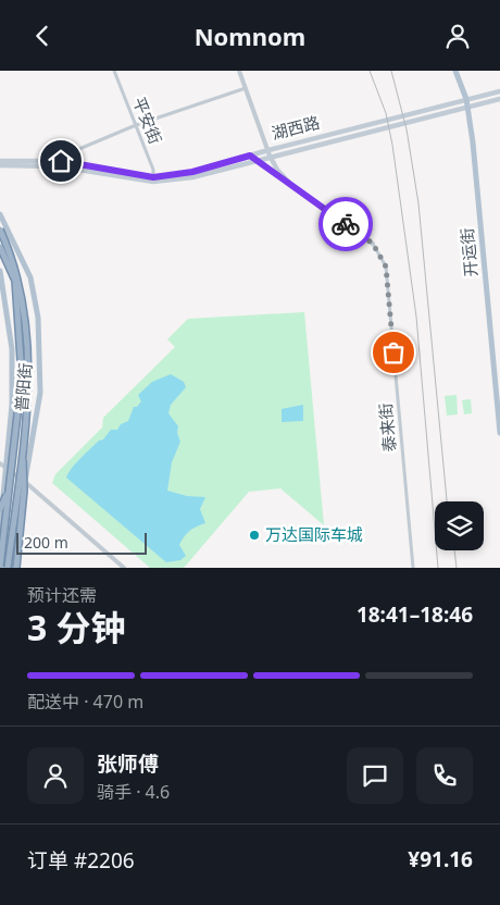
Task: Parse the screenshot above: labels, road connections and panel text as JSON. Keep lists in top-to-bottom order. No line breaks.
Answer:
{"streets":{"main road":["湖西路","开运街","普阳街"],"street":["平安街","泰来街"]},"crossings":[["平安街","湖西路"],["湖西路","开运街"],["湖西路","泰来街"]],"places":["万达国际车城"],"scale_bar":"200 m","page":{"header":"Nomnom","scale":"200 m","heading":["3 分钟","预计还需","18:41–18:46"],"panel":["张师傅","骑手 · 4.6","订单 #2206","¥91.16"],"bar":"配送中 · 470 m"}}
